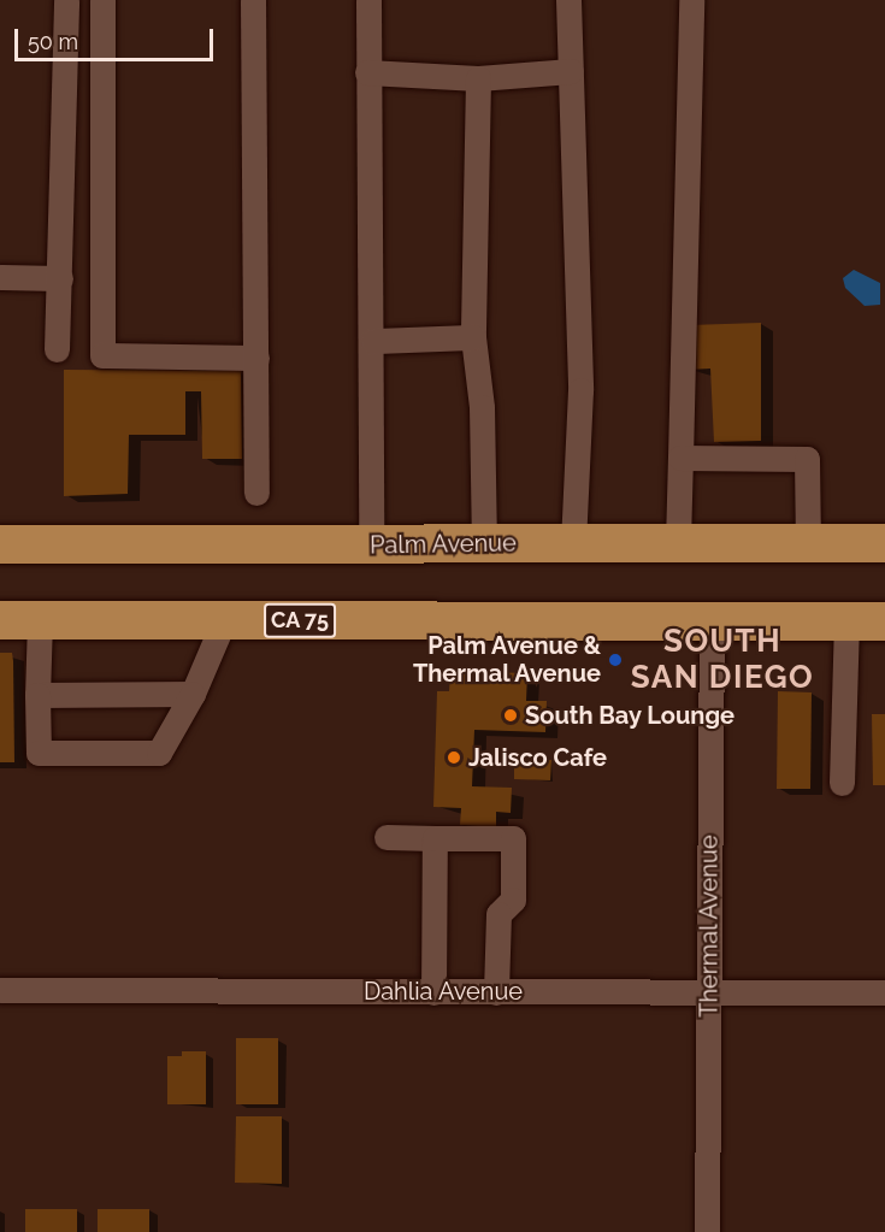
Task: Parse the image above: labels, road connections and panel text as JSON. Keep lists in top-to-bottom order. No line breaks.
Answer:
{"streets":{"highway":["Palm Avenue","CA 75"],"street":["Thermal Avenue","Dahlia Avenue"]},"crossings":[["CA 75","Thermal Avenue"],["Thermal Avenue","Dahlia Avenue"]],"districts":["SOUTH SAN DIEGO"],"places":["Palm Avenue & Thermal Avenue","South Bay Lounge","Jalisco Cafe"],"scale_bar":"50 m"}
